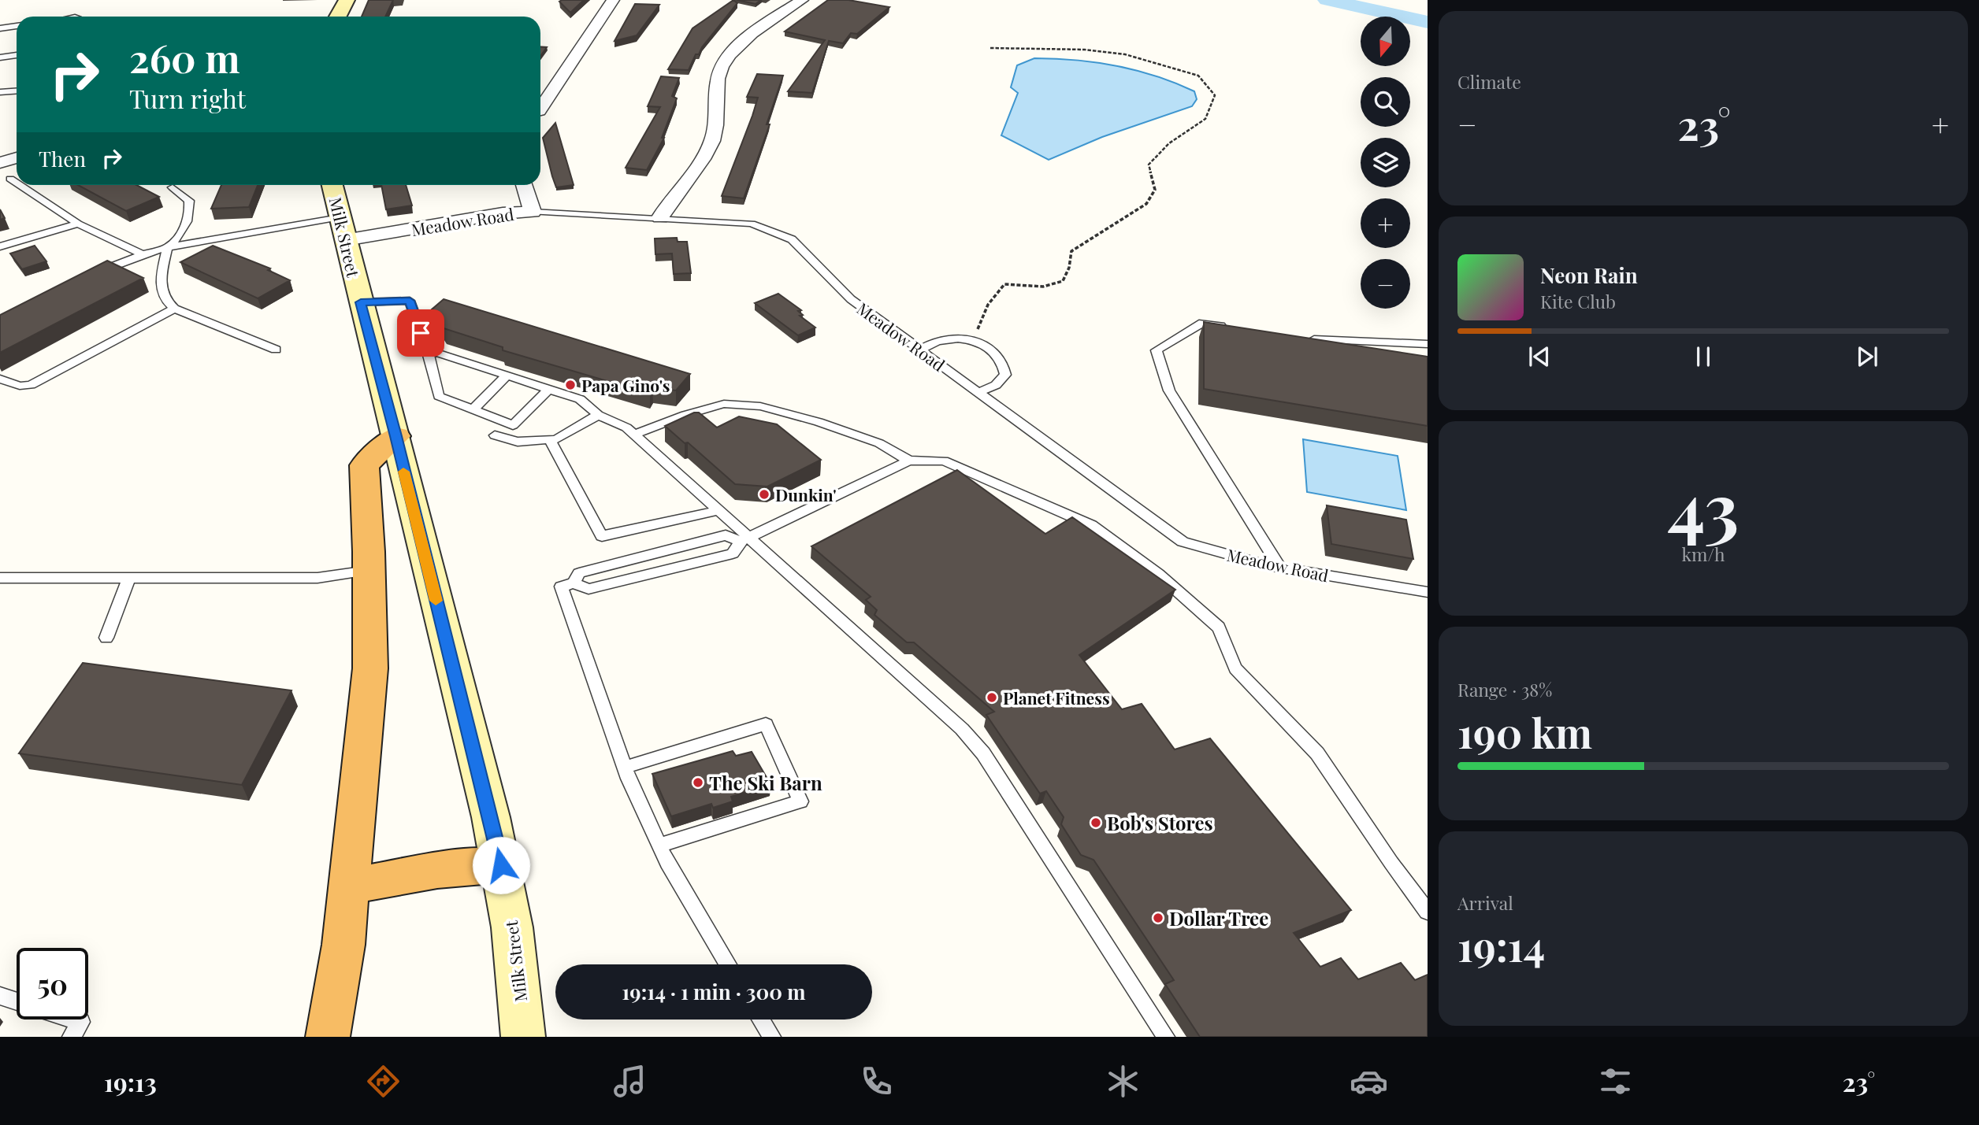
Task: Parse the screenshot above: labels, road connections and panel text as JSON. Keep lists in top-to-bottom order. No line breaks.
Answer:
{"streets":{"main road":["Milk Street"],"street":["Meadow Road"]},"crossings":[["Meadow Road","Milk Street"]],"places":["Papa Gino's","Dunkin'","Planet Fitness","The Ski Barn","Bob's Stores","Dollar Tree"],"north":"bottom","page":{"tile":["Climate",["43","km/h"],["Range · 38%","190 km"],["Arrival","19:14"]],"map_buttons":["+","−"],"turn":["260 m","Turn right"],"heat":["−","23°","+"],"then":"Then","song":["Neon Rain","Kite Club"],"limit":"50","trip":"19:14 · 1 min · 300 m","tabs":["19:13","23°"]}}
